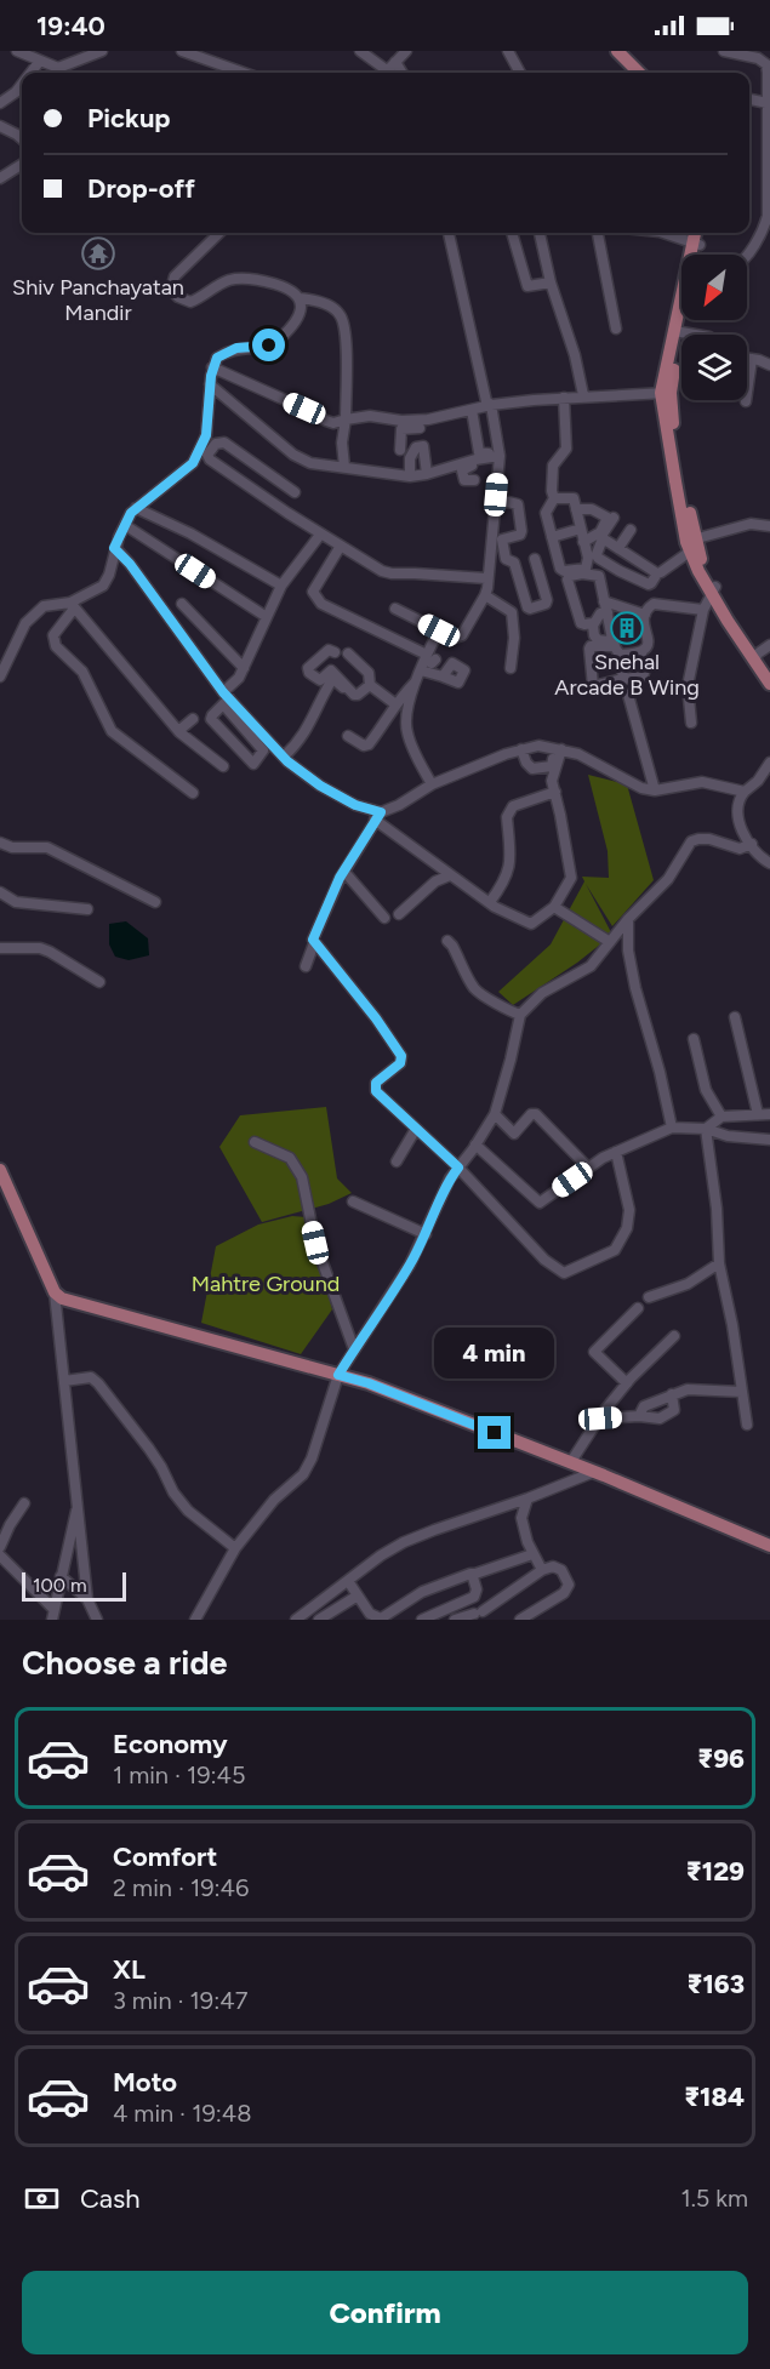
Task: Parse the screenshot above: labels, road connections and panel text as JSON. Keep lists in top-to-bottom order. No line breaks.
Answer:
{"parks":["Mahtre Ground"],"places":{"temple":["Shiv Panchayatan Mandir"],"building":["Snehal Arcade B Wing"]},"scale_bar":"100 m","north":"bottom left","page":{"status":"19:40","banner":["Pickup","Drop-off"],"bubble":"4 min","scale":"100 m","heading":"Choose a ride","list":[{"name":"Economy","note":"1 min · 19:45","value":"₹96"},{"name":"Comfort","note":"2 min · 19:46","value":"₹129"},{"name":"XL","note":"3 min · 19:47","value":"₹163"},{"name":"Moto","note":"4 min · 19:48","value":"₹184"}],"pay":["Cash","1.5 km"],"buttons":"Confirm"}}
